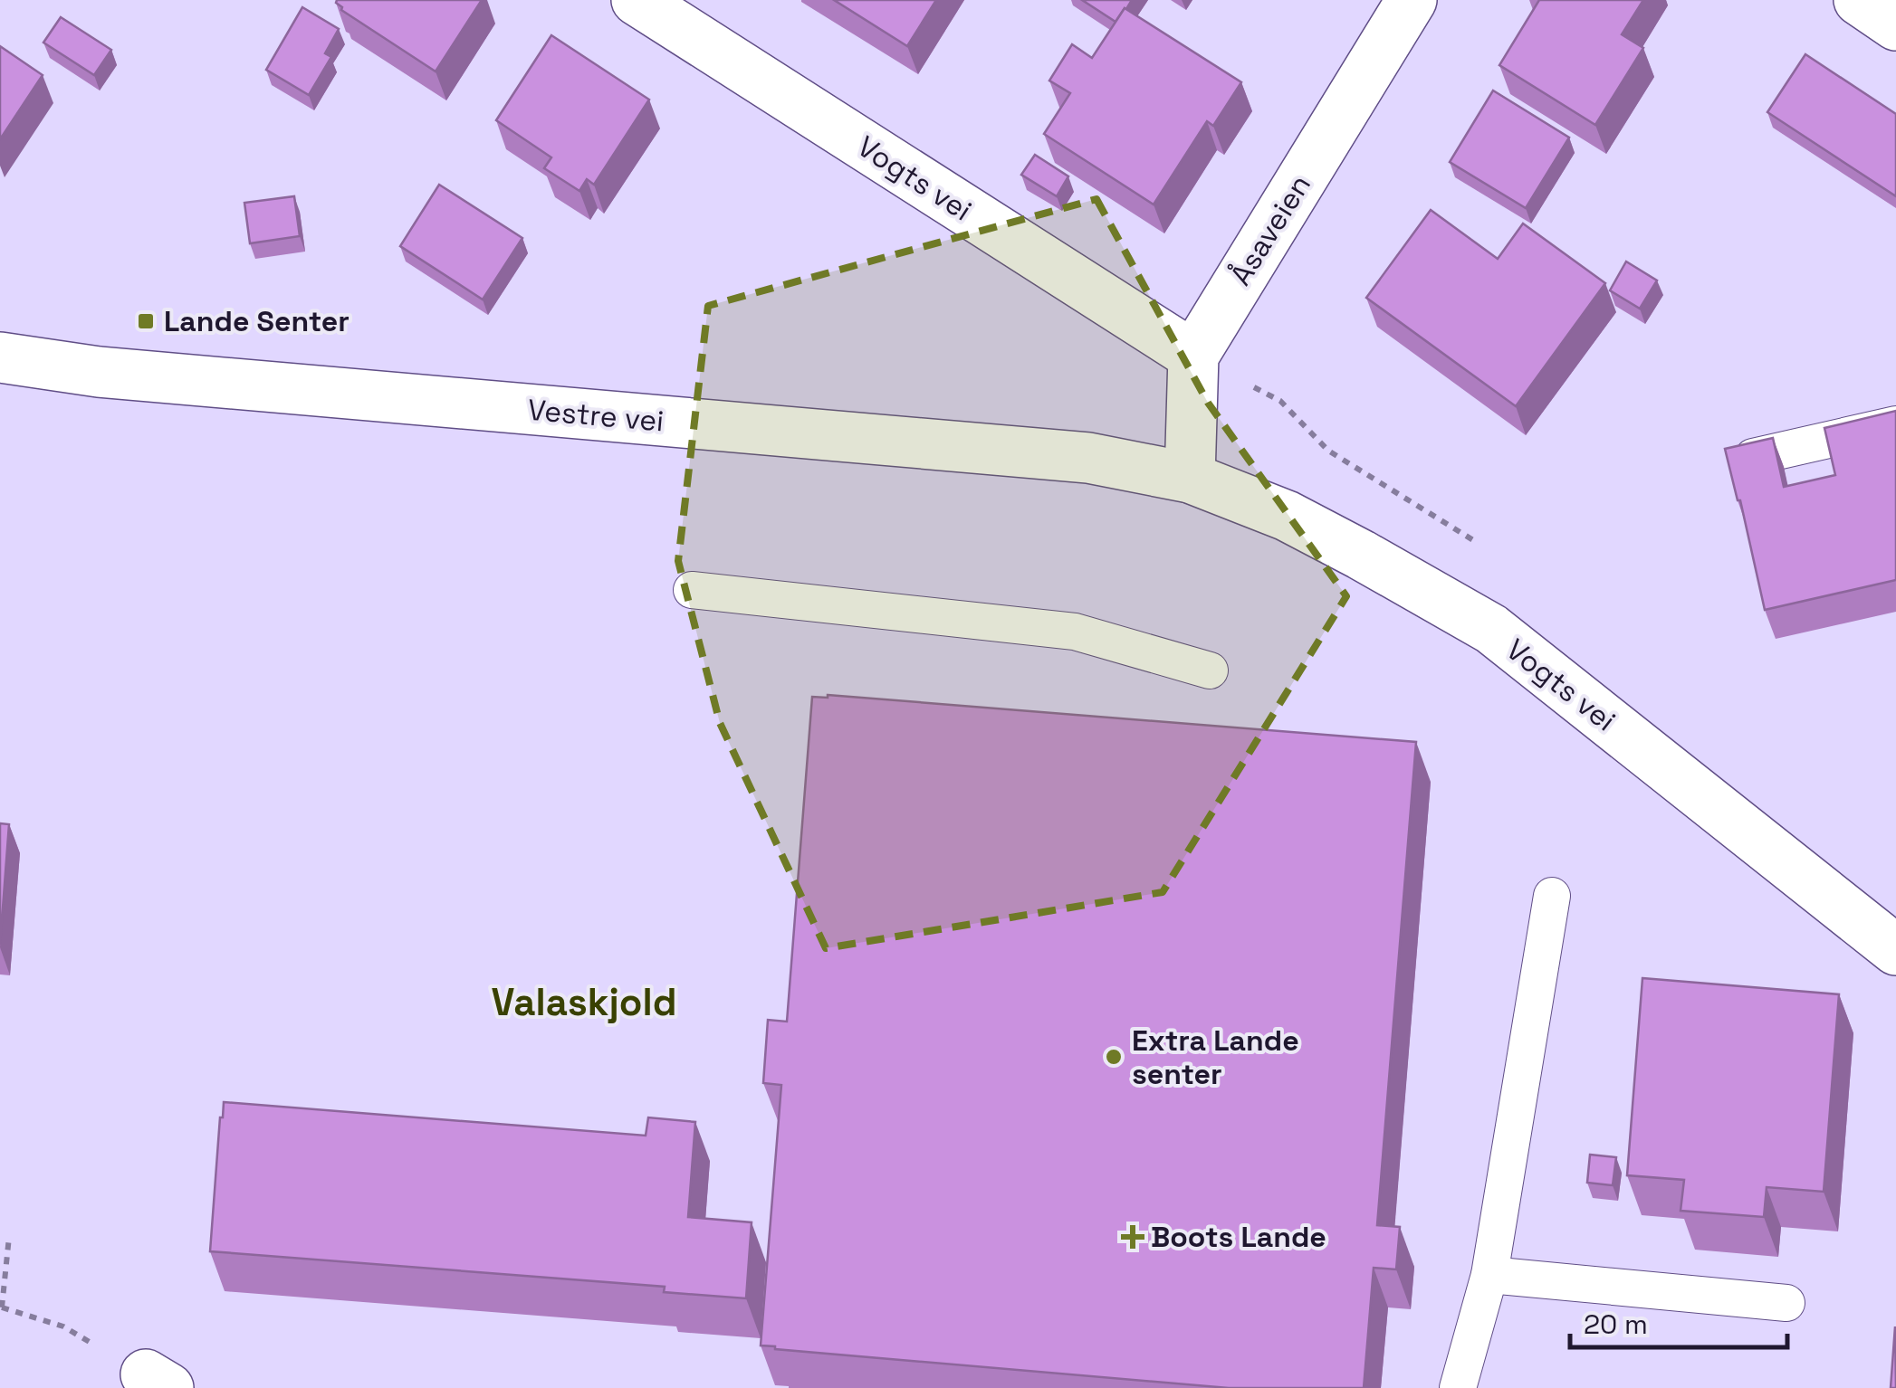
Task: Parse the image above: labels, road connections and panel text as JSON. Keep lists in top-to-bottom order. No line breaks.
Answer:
{"streets":{"street":["Vogts vei","Åsaveien","Vestre vei"]},"crossings":[["Vogts vei","Åsaveien"],["Vogts vei","Vestre vei"],["Åsaveien","Vestre vei"]],"districts":["Valaskjold"],"places":{"transit":["Lande Senter"],"other":["Extra Lande senter"],"health":["Boots Lande"]},"scale_bar":"20 m"}
